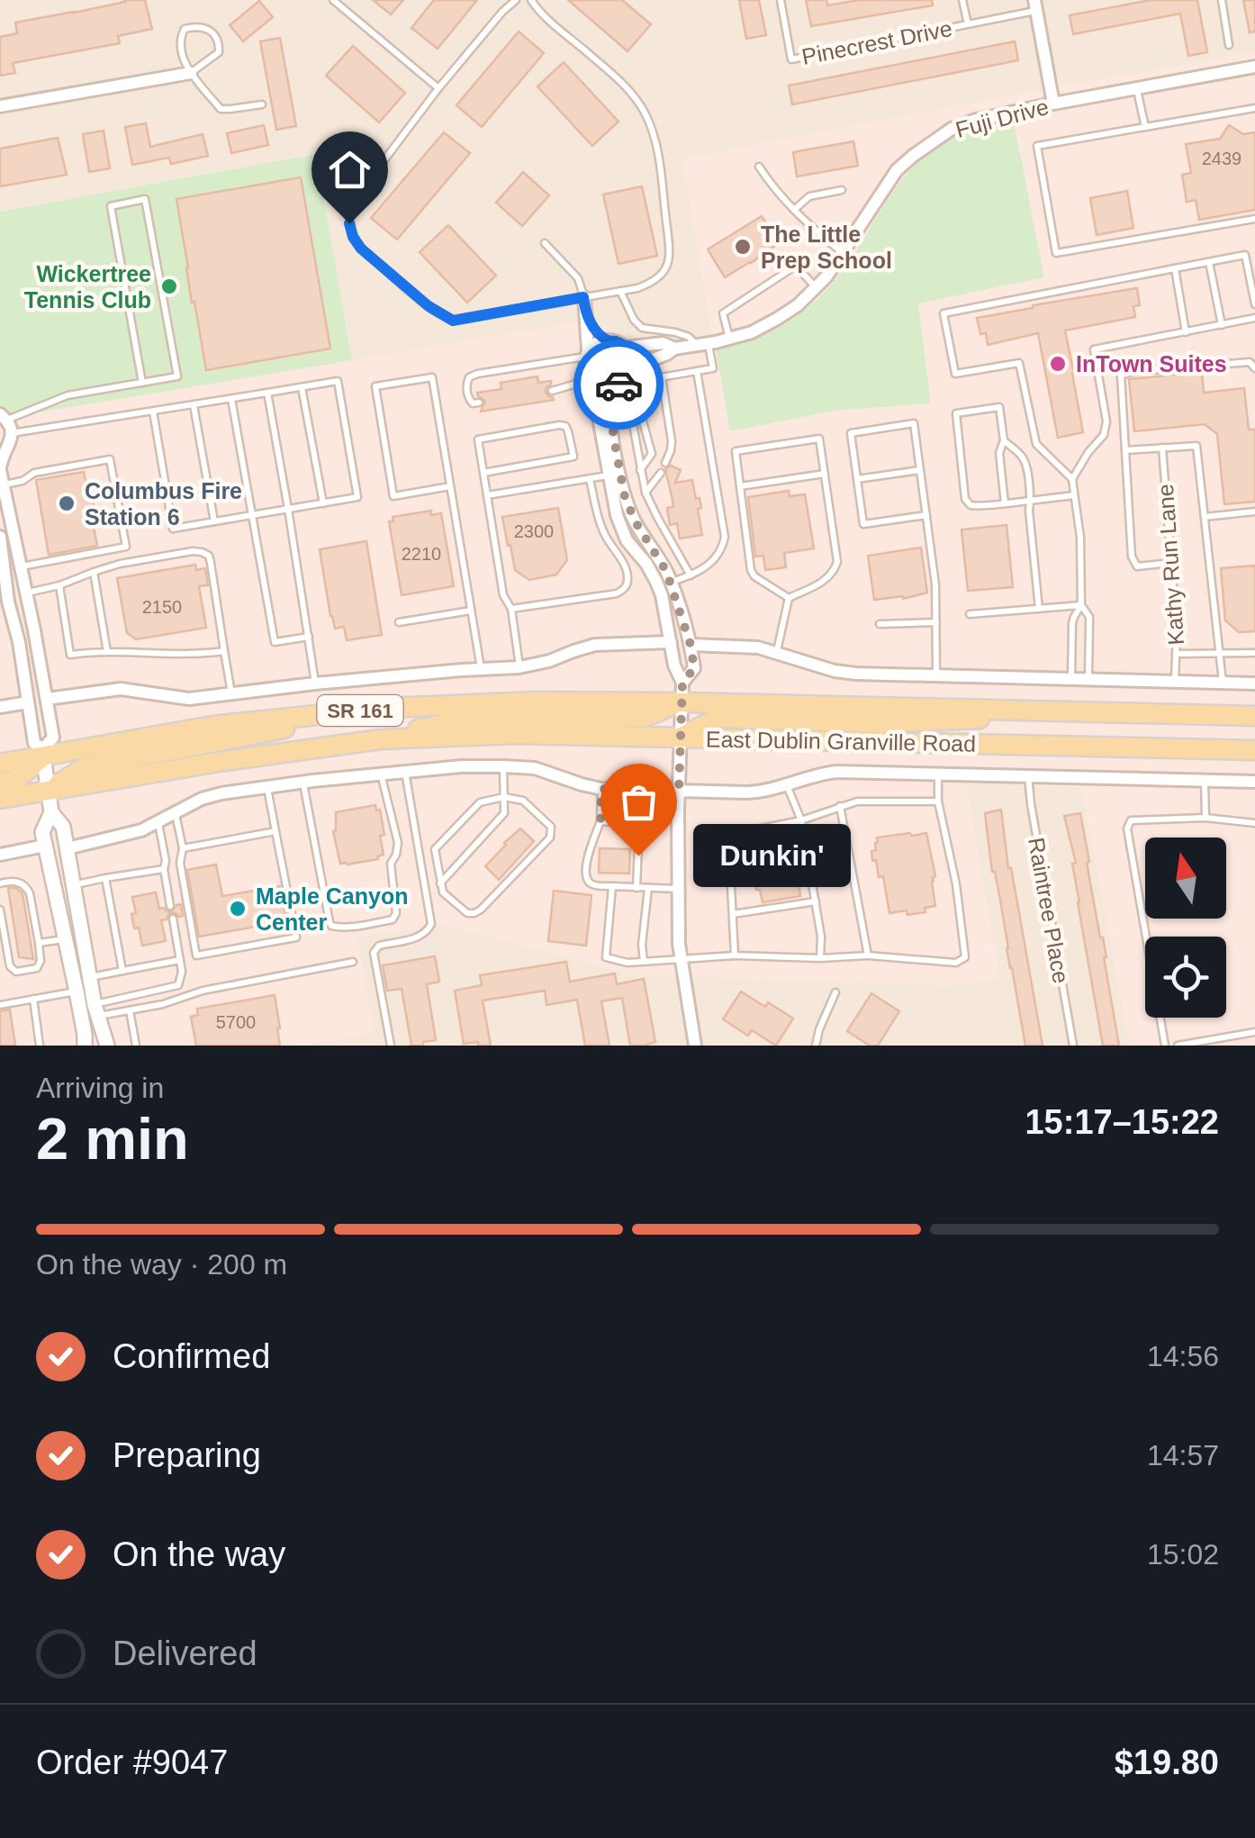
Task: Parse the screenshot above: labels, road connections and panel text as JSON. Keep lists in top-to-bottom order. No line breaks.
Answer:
{"streets":{"main road":["SR 161","East Dublin Granville Road"],"street":["Fuji Drive"],"lane":["Pinecrest Drive","Kathy Run Lane","Raintree Place"]},"crossings":[["East Dublin Granville Road","Raintree Place"]],"places":["The Little Prep School","Wickertree Tennis Club","InTown Suites","Columbus Fire Station 6","Dunkin'","Maple Canyon Center"],"house_numbers":["2439","2300","2210","2150","5700"],"north":"top","page":{"bubble":"Dunkin'","heading":["2 min","Arriving in","15:17–15:22"],"panel":["Order #9047","$19.80"],"bar":"On the way · 200 m","list":[["Confirmed","14:56"],["Preparing","14:57"],["On the way","15:02"],"Delivered"]}}
